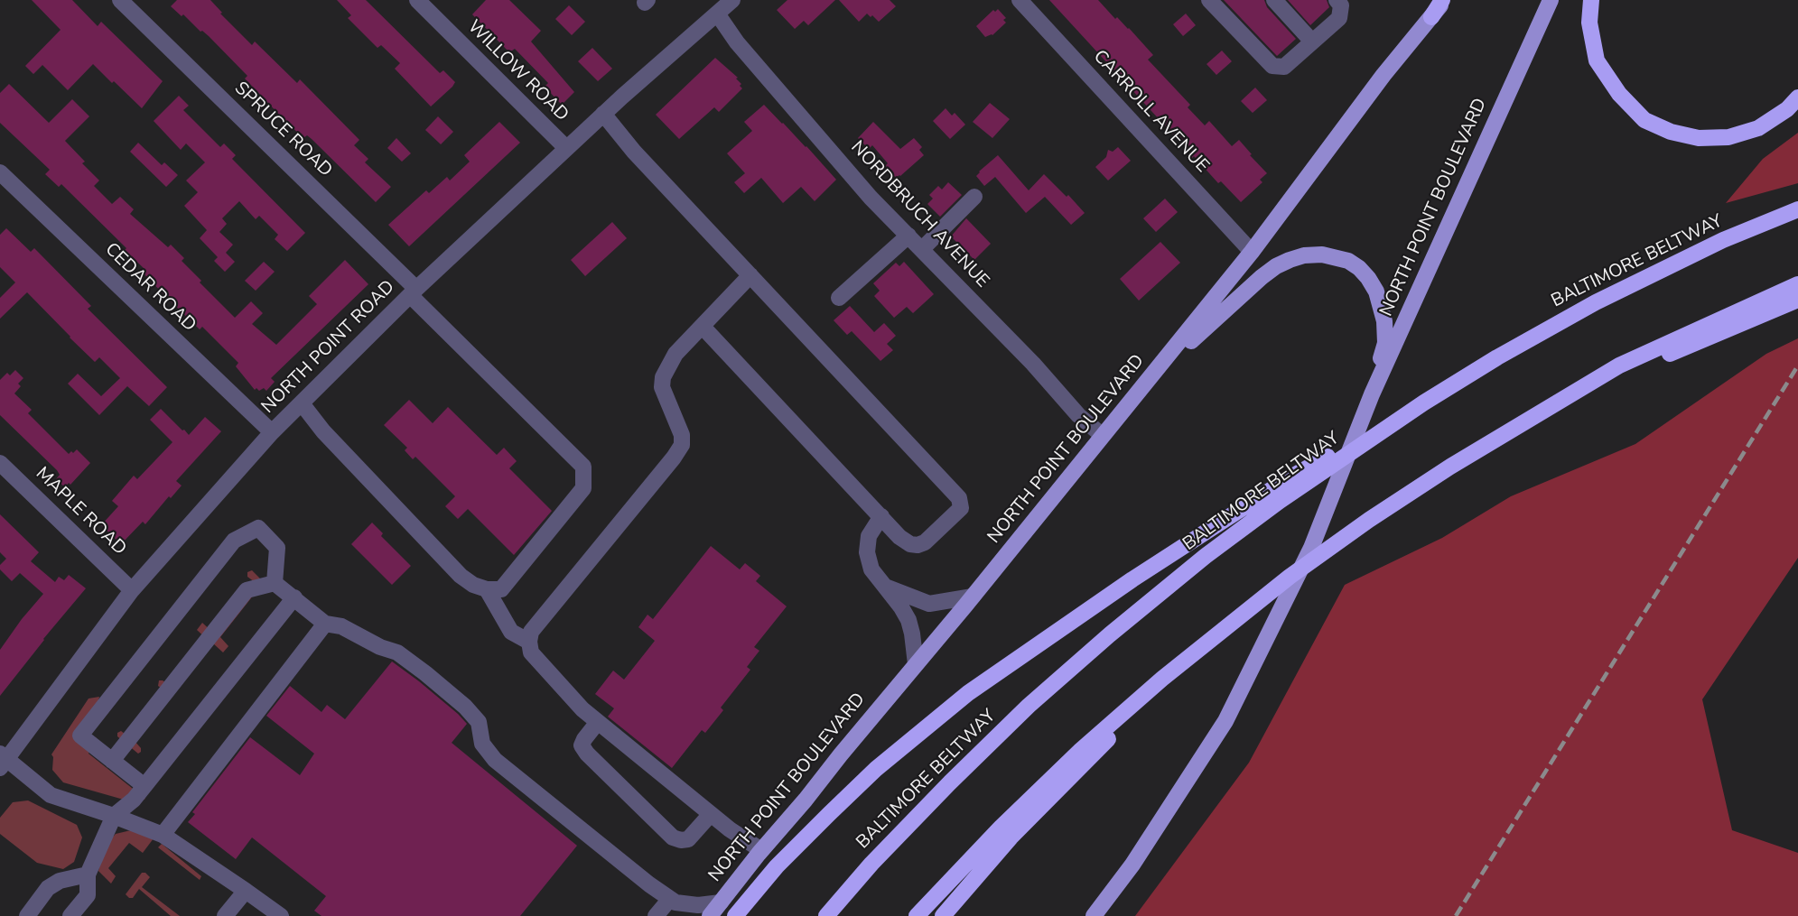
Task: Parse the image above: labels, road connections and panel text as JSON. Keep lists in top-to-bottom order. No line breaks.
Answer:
{"streets":{"highway":["BALTIMORE BELTWAY"],"main road":["NORTH POINT BOULEVARD"],"street":["WILLOW ROAD","CARROLL AVENUE","SPRUCE ROAD","NORDBRUCH AVENUE","CEDAR ROAD","NORTH POINT ROAD","MAPLE ROAD"]},"crossings":[["WILLOW ROAD","NORTH POINT ROAD"],["CARROLL AVENUE","NORTH POINT BOULEVARD"],["SPRUCE ROAD","NORTH POINT ROAD"],["NORTH POINT BOULEVARD","NORDBRUCH AVENUE"],["NORDBRUCH AVENUE","NORTH POINT ROAD"],["CEDAR ROAD","NORTH POINT ROAD"],["NORTH POINT ROAD","MAPLE ROAD"]]}
